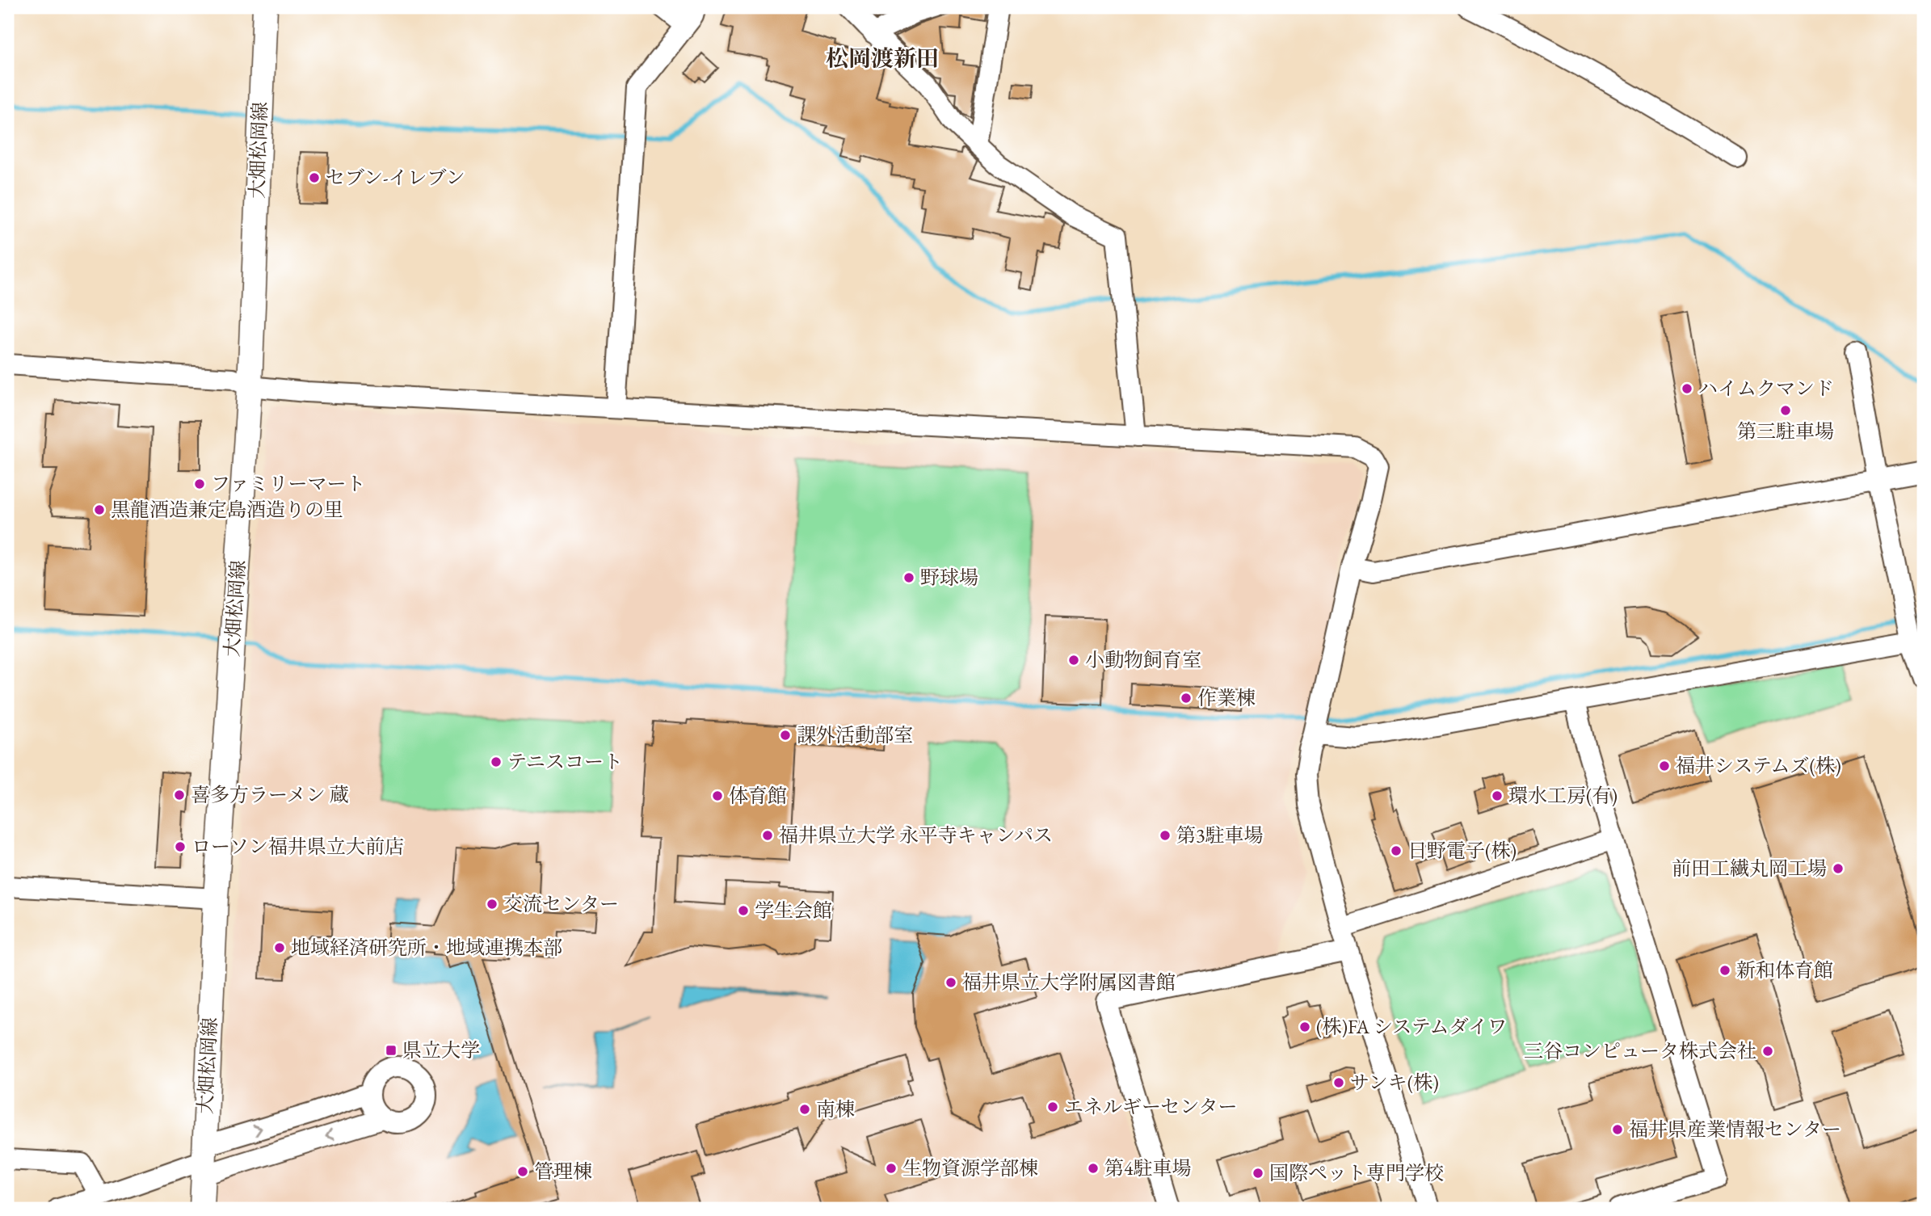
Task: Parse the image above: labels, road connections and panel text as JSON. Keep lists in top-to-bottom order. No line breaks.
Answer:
{"streets":{"main road":["大畑松岡線"]},"districts":["松岡渡新田"],"places":{"other":["セブン-イレブン","ハイムクマンド","第三駐車場","ファミリーマート","黒龍酒造兼定島酒造りの里","野球場","小動物飼育室","作業棟","課外活動部室","テニスコート","福井システムズ(株)","喜多方ラーメン 蔵","体育館","環水工房(有)","福井県立大学 永平寺キャンパス","第3駐車場","ローソン福井県立大前店","日野電子(株)","前田工繊丸岡工場","交流センター","学生会館","地域経済研究所・地域連携本部","新和体育館","福井県立大学附属図書館","(株)FA システムダイワ","三谷コンピュータ株式会社","サンキ(株)","エネルギーセンター","南棟","福井県産業情報センター","生物資源学部棟","第4駐車場","管理棟","国際ペット専門学校"],"transit":["県立大学"]}}
